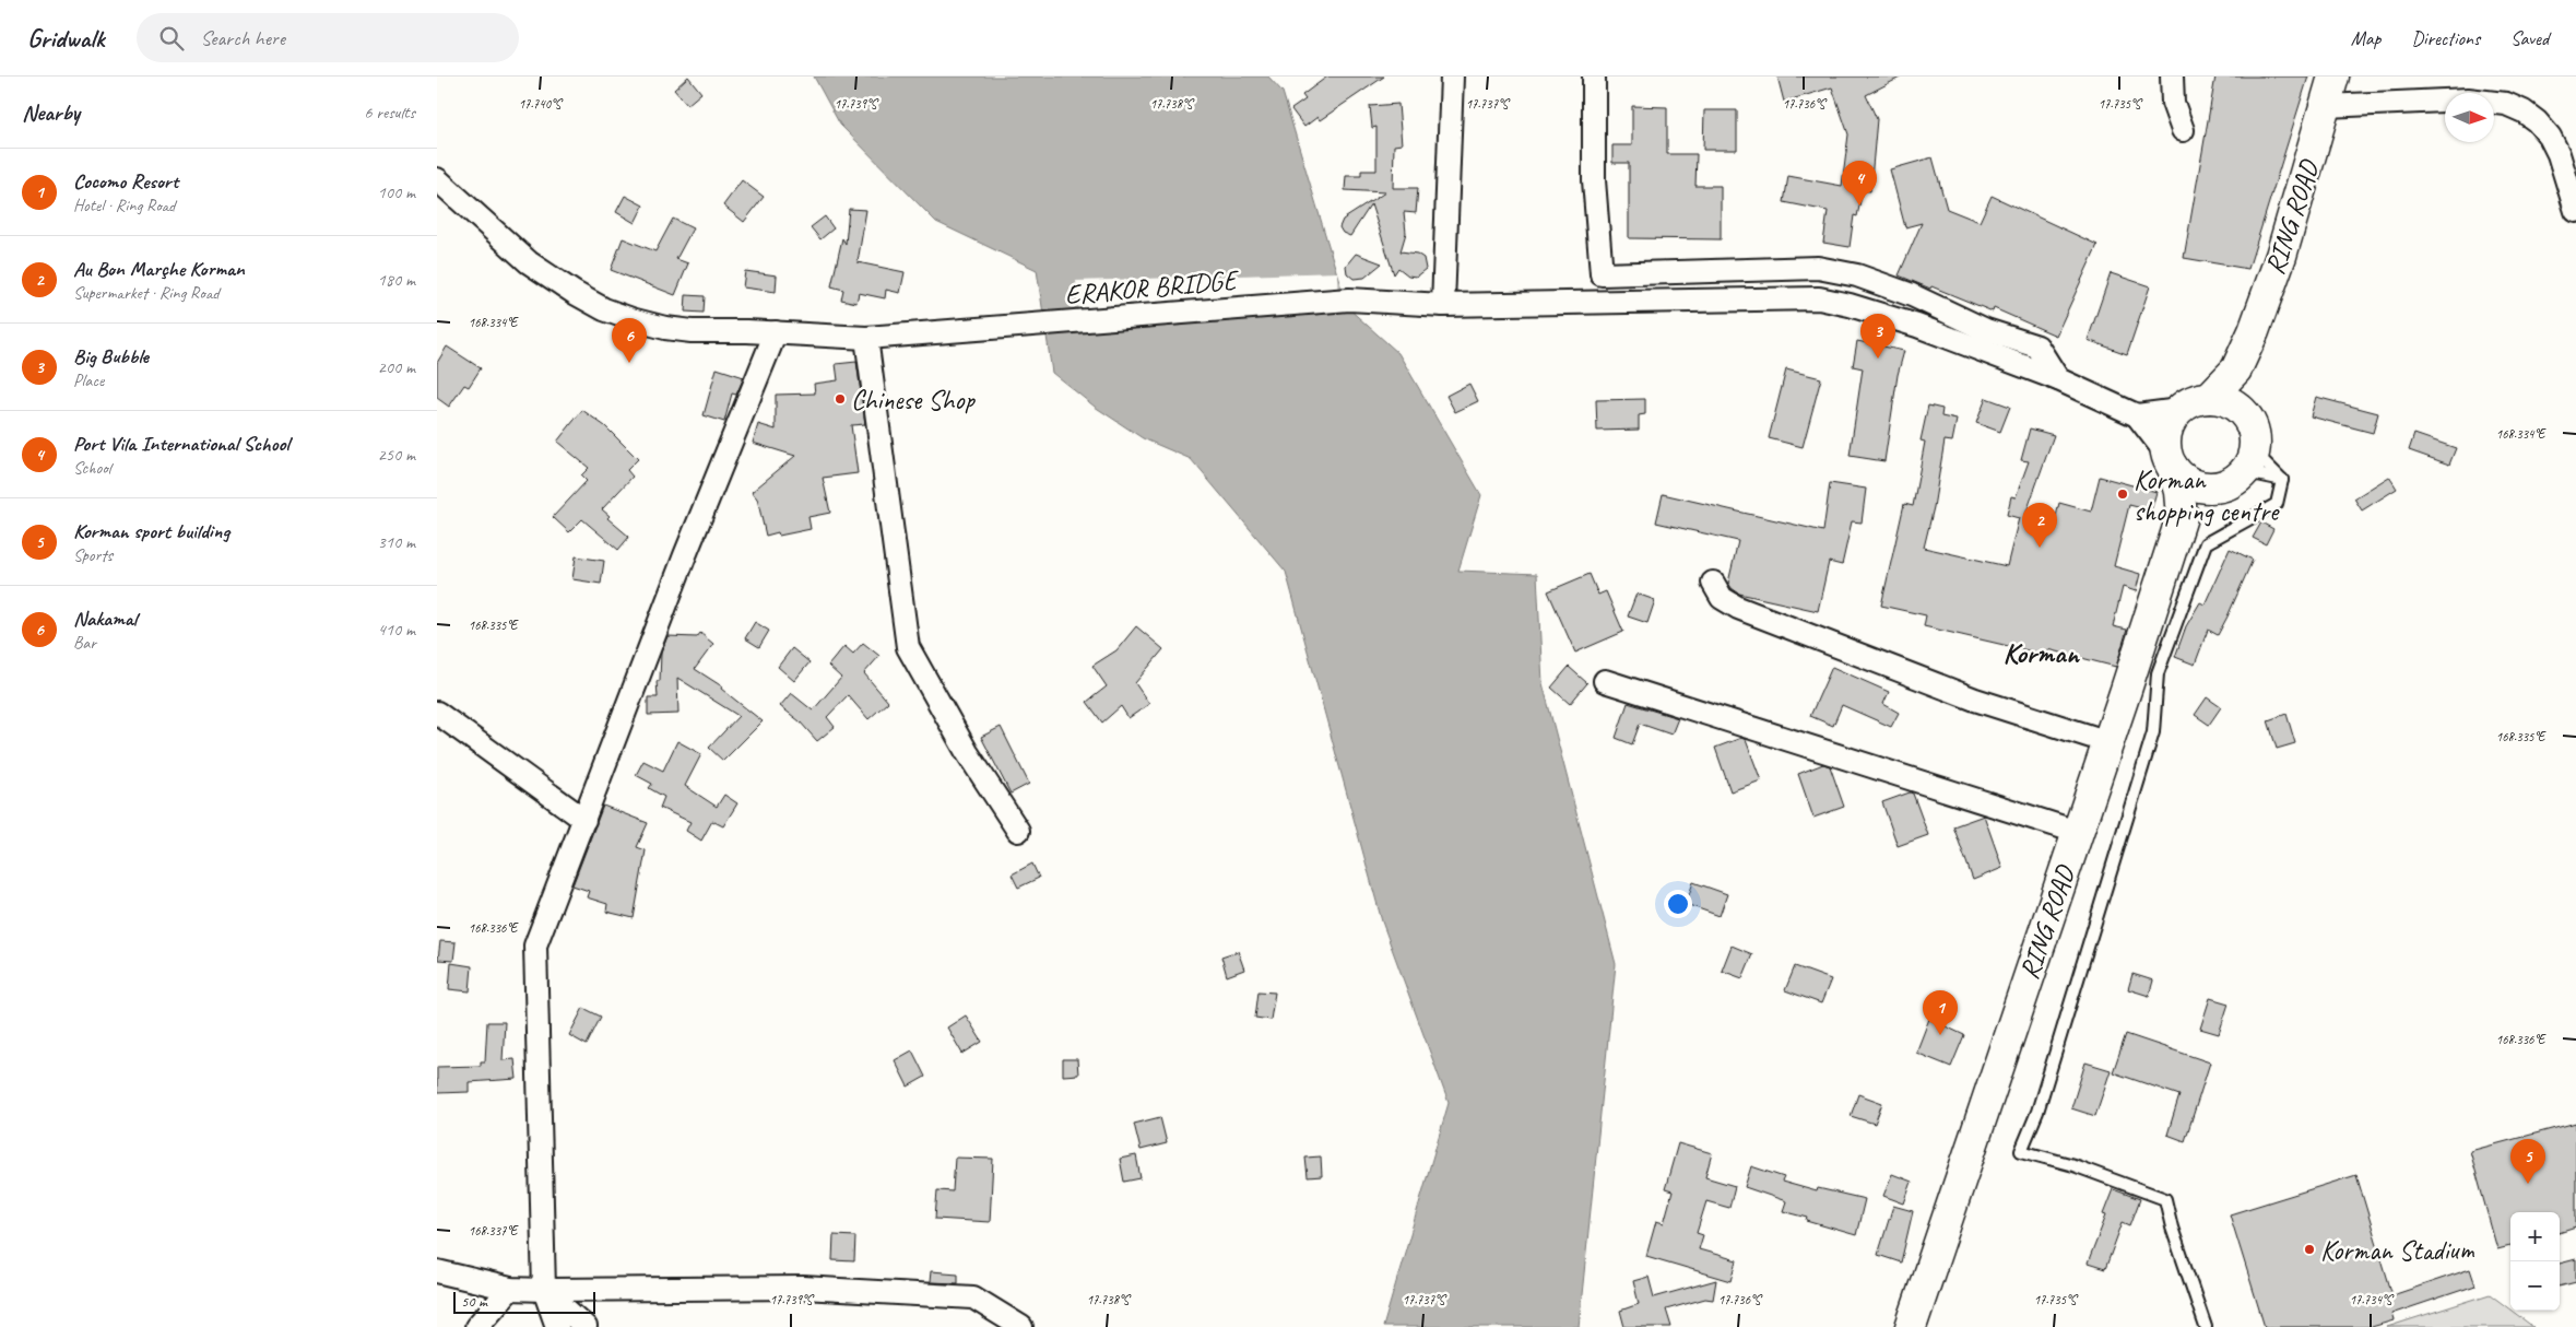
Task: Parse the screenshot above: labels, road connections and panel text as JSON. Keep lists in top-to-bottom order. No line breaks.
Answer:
{"streets":{"main road":["RING ROAD"],"street":["ERAKOR BRIDGE"]},"districts":["Korman"],"places":["Chinese Shop","Korman shopping centre","Korman Stadium"],"scale_bar":"50 m","north":"right","page":{"header":"Gridwalk","search":"Search here","nav":["Map","Directions","Saved"],"heading":["Nearby","6 results"],"list":[{"mark":"1","name":"Cocomo Resort","note":"Hotel · Ring Road","value":"100 m"},{"mark":"2","name":"Au Bon Marçhe Korman","note":"Supermarket · Ring Road","value":"180 m"},{"mark":"3","name":"Big Bubble","note":"Place","value":"200 m"},{"mark":"4","name":"Port Vila International School","note":"School","value":"250 m"},{"mark":"5","name":"Korman sport building","note":"Sports","value":"310 m"},{"mark":"6","name":"Nakamal","note":"Bar","value":"410 m"}],"pins":["4","3","6","2","1","5"],"map_buttons":["+","−"],"scale":"50 m"},"coordinates":["17.740°S","17.739°S","17.738°S","17.737°S","17.736°S","17.735°S","168.334°E","168.335°E","168.336°E","168.337°E","17.734°S"]}
